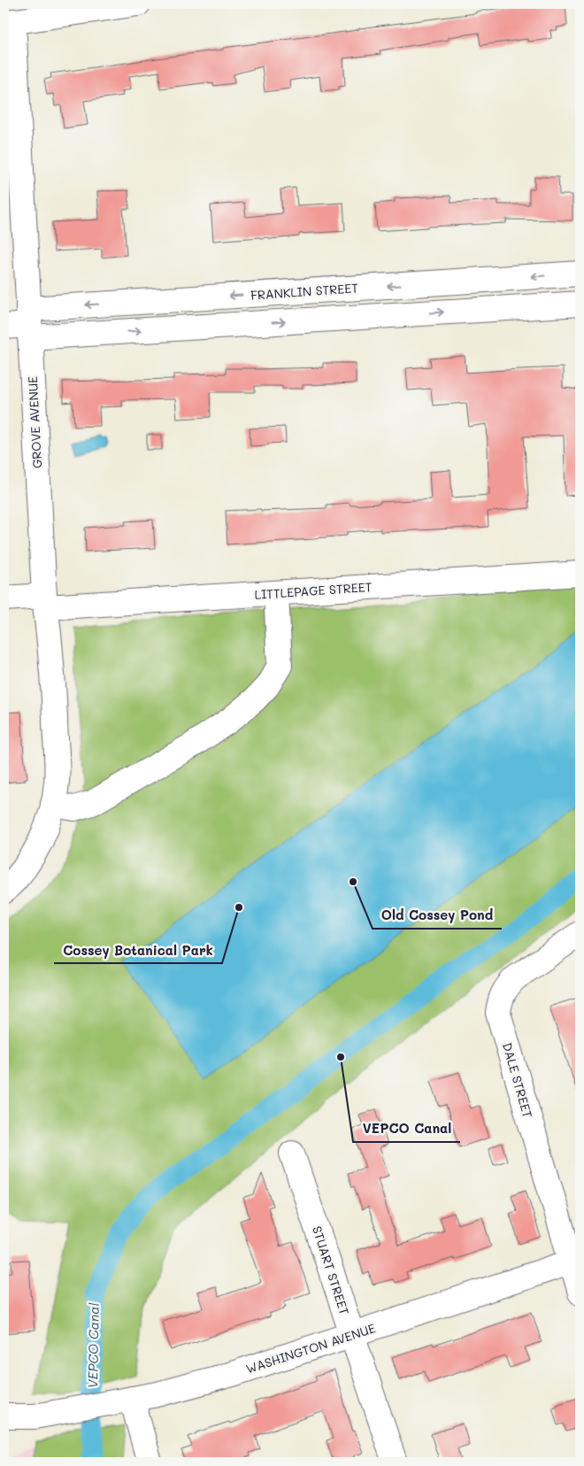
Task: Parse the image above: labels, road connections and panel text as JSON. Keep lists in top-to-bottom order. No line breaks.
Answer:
{"streets":{"street":["FRANKLIN STREET","GROVE AVENUE","LITTLEPAGE STREET","DALE STREET","STUART STREET","WASHINGTON AVENUE"]},"crossings":[["FRANKLIN STREET","GROVE AVENUE"],["GROVE AVENUE","LITTLEPAGE STREET"],["DALE STREET","WASHINGTON AVENUE"],["STUART STREET","WASHINGTON AVENUE"]],"water":["VEPCO Canal"],"places":["Old Cossey Pond","Cossey Botanical Park","VEPCO Canal"]}
